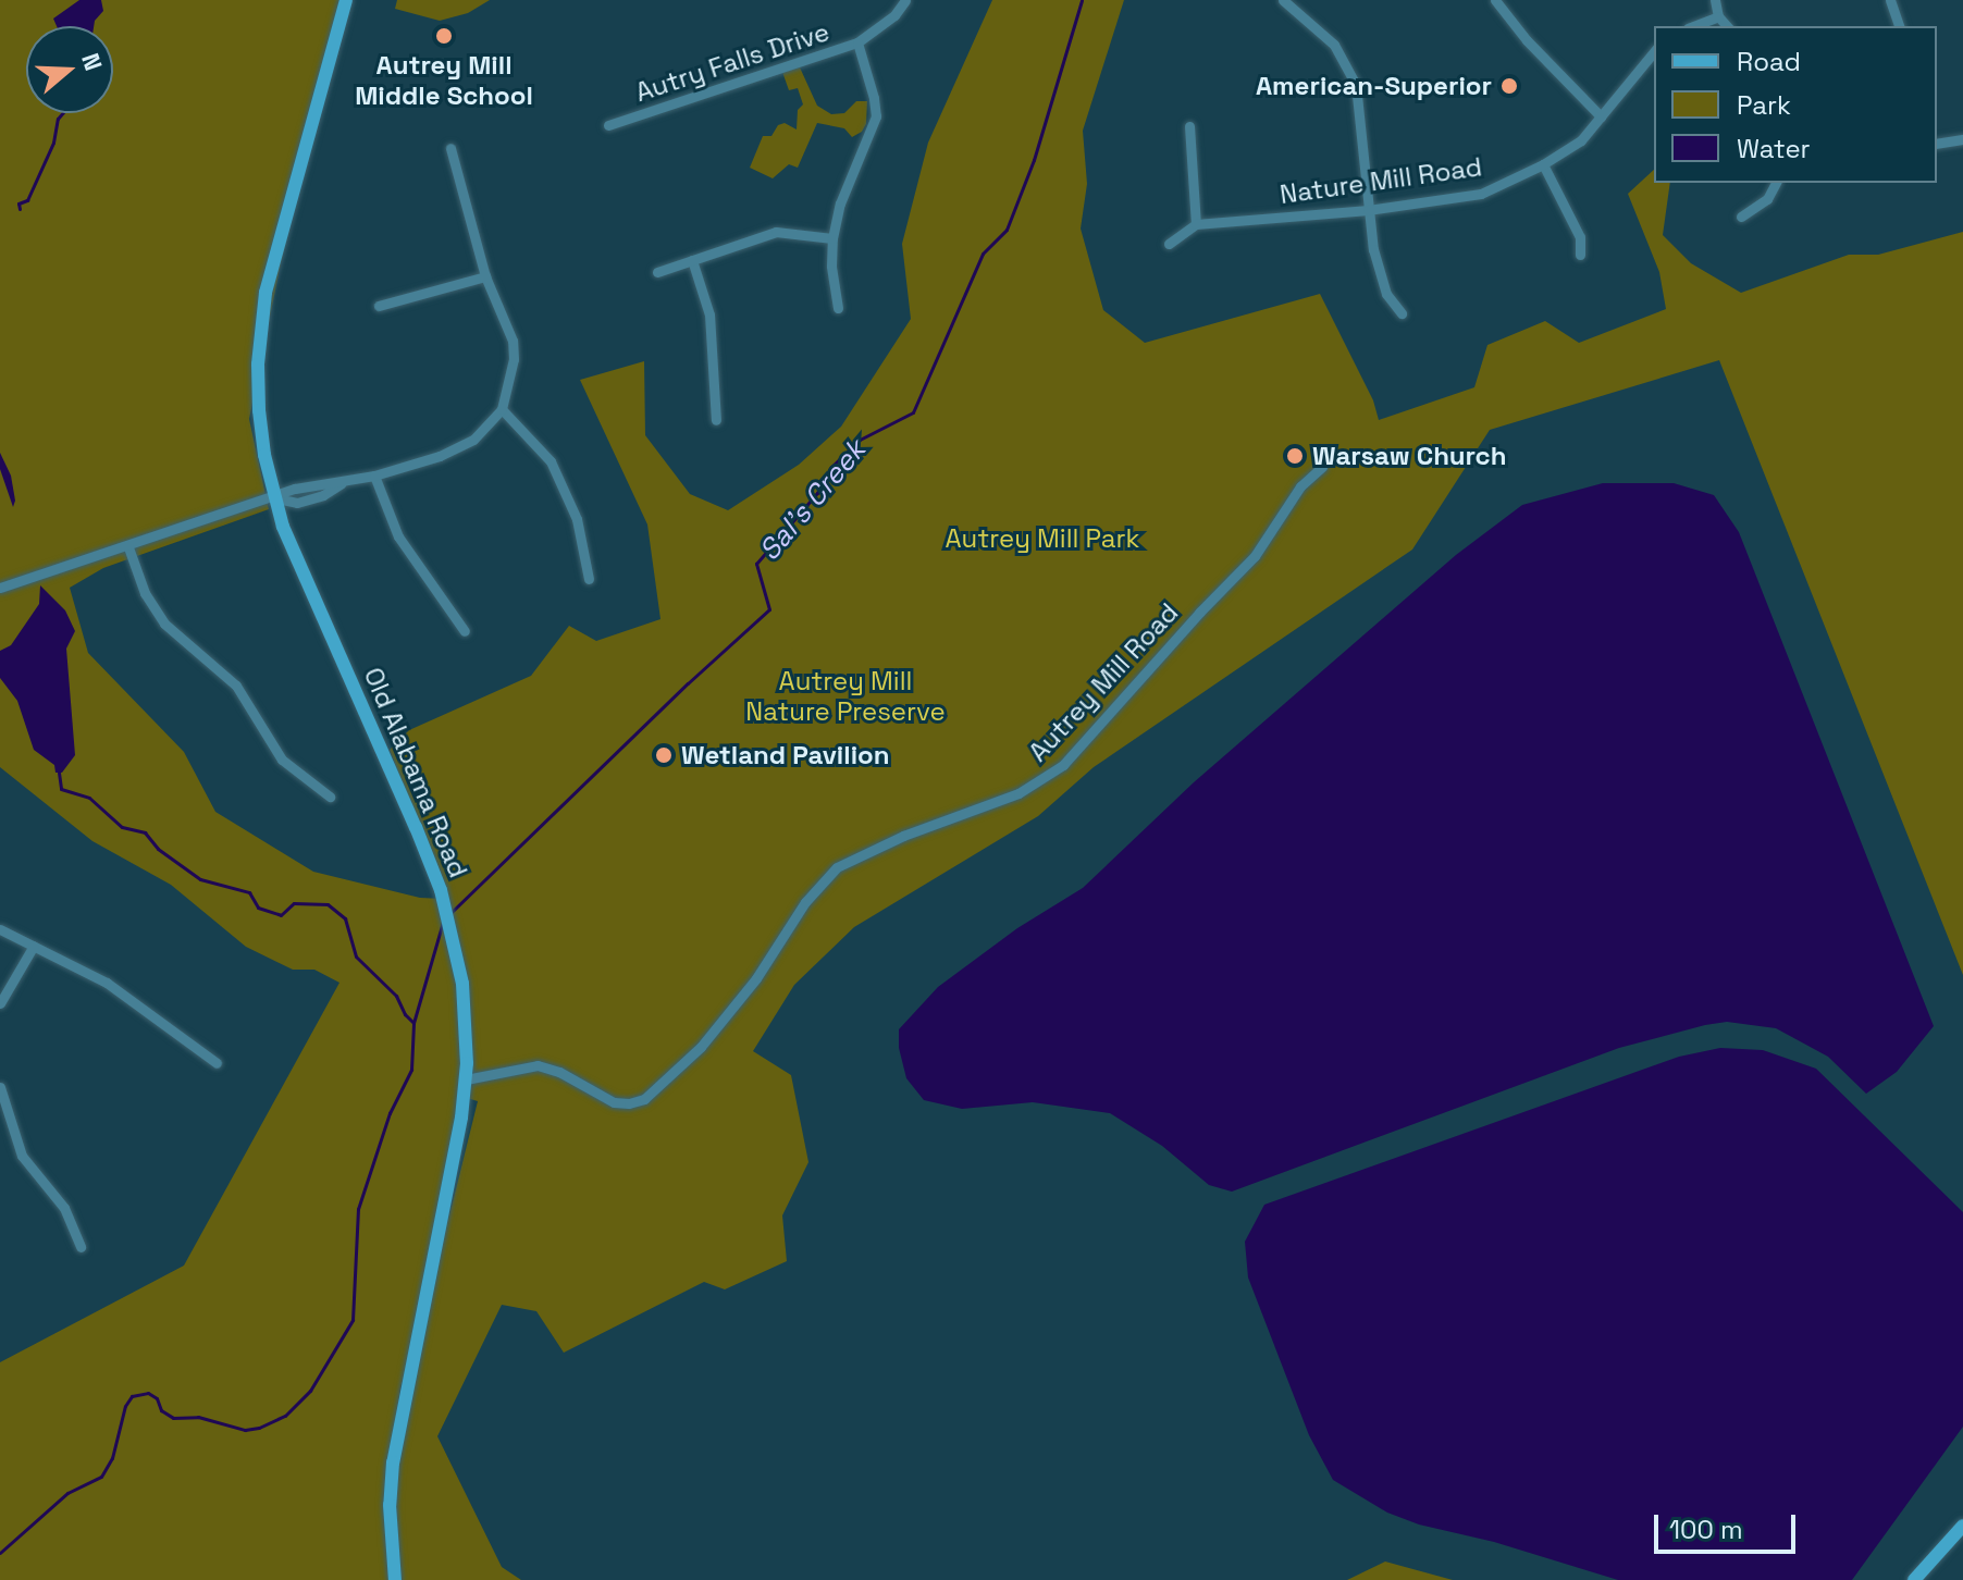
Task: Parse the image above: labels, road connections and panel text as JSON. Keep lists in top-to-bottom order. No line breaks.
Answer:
{"streets":{"main road":["Old Alabama Road"],"street":["Autry Falls Drive","Nature Mill Road","Autrey Mill Road"]},"crossings":[["Autrey Mill Road","Old Alabama Road"]],"water":["Sal's Creek"],"parks":["Autrey Mill Park","Autrey Mill Nature Preserve"],"places":["Autrey Mill Middle School","American-Superior","Warsaw Church","Wetland Pavilion"],"legend":["Road","Park","Water"],"scale_bar":"100 m","north":"right"}
